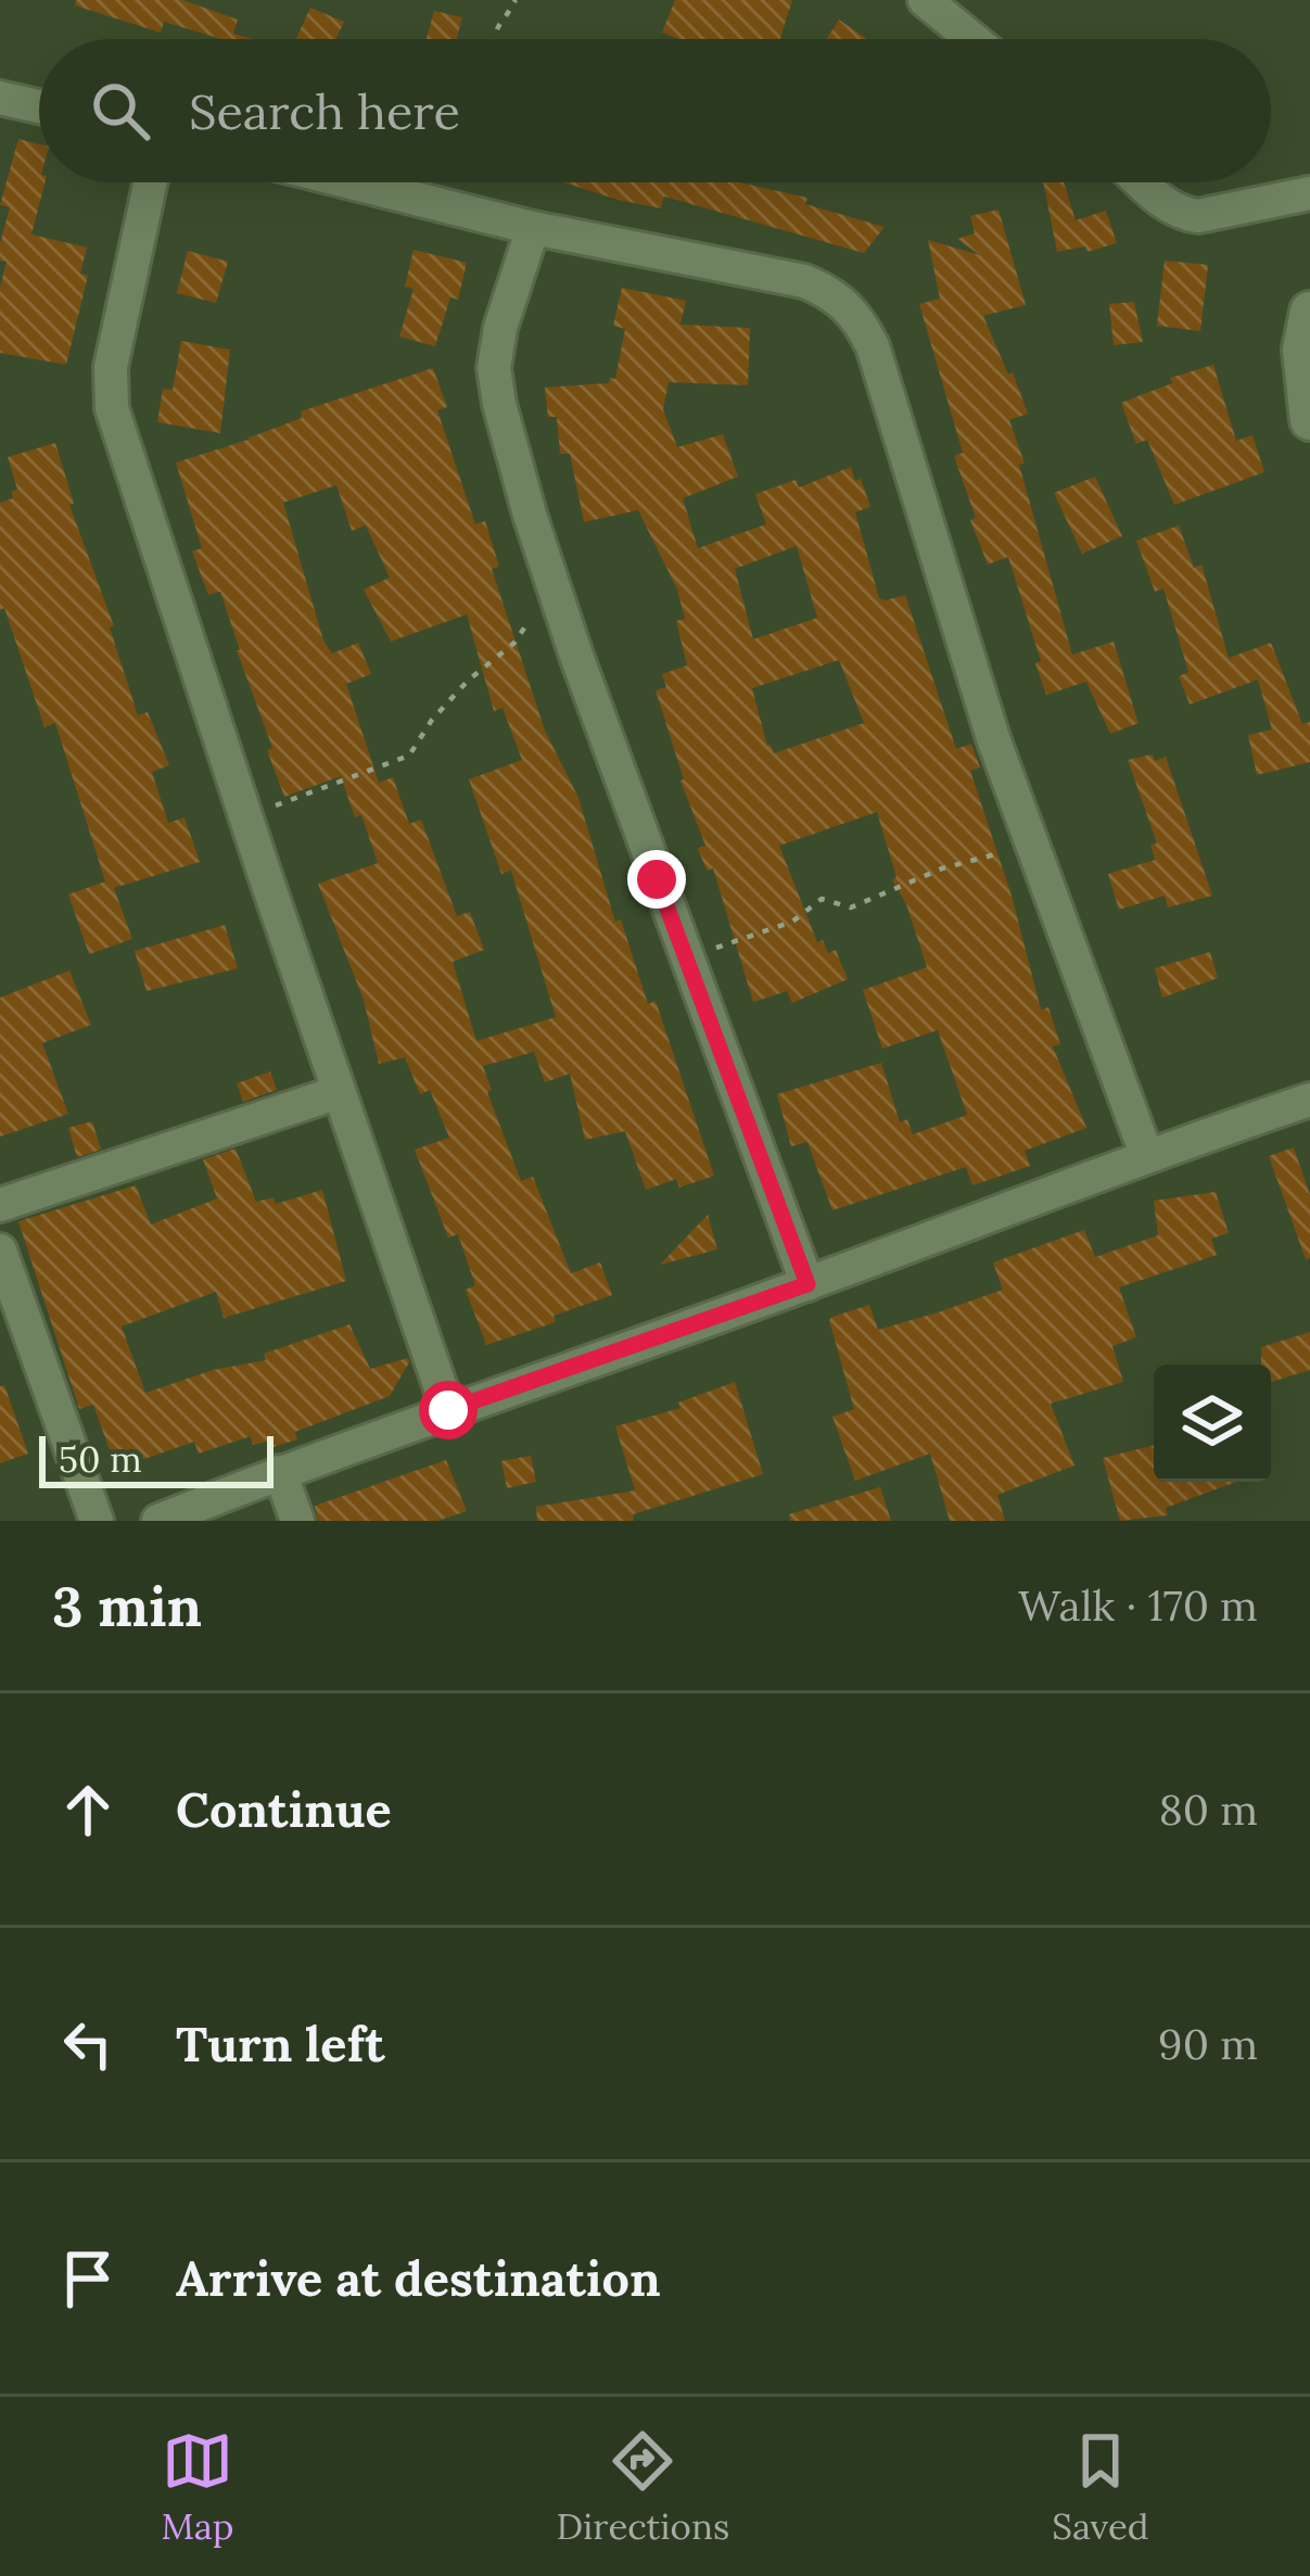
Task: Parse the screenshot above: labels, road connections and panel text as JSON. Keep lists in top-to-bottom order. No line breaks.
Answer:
{"scale_bar":"50 m","page":{"search":"Search here","scale":"50 m","heading":["3 min","Walk · 170 m"],"list":[["Continue","80 m"],["Turn left","90 m"],"Arrive at destination"],"nav":["Map","Directions","Saved"]}}
